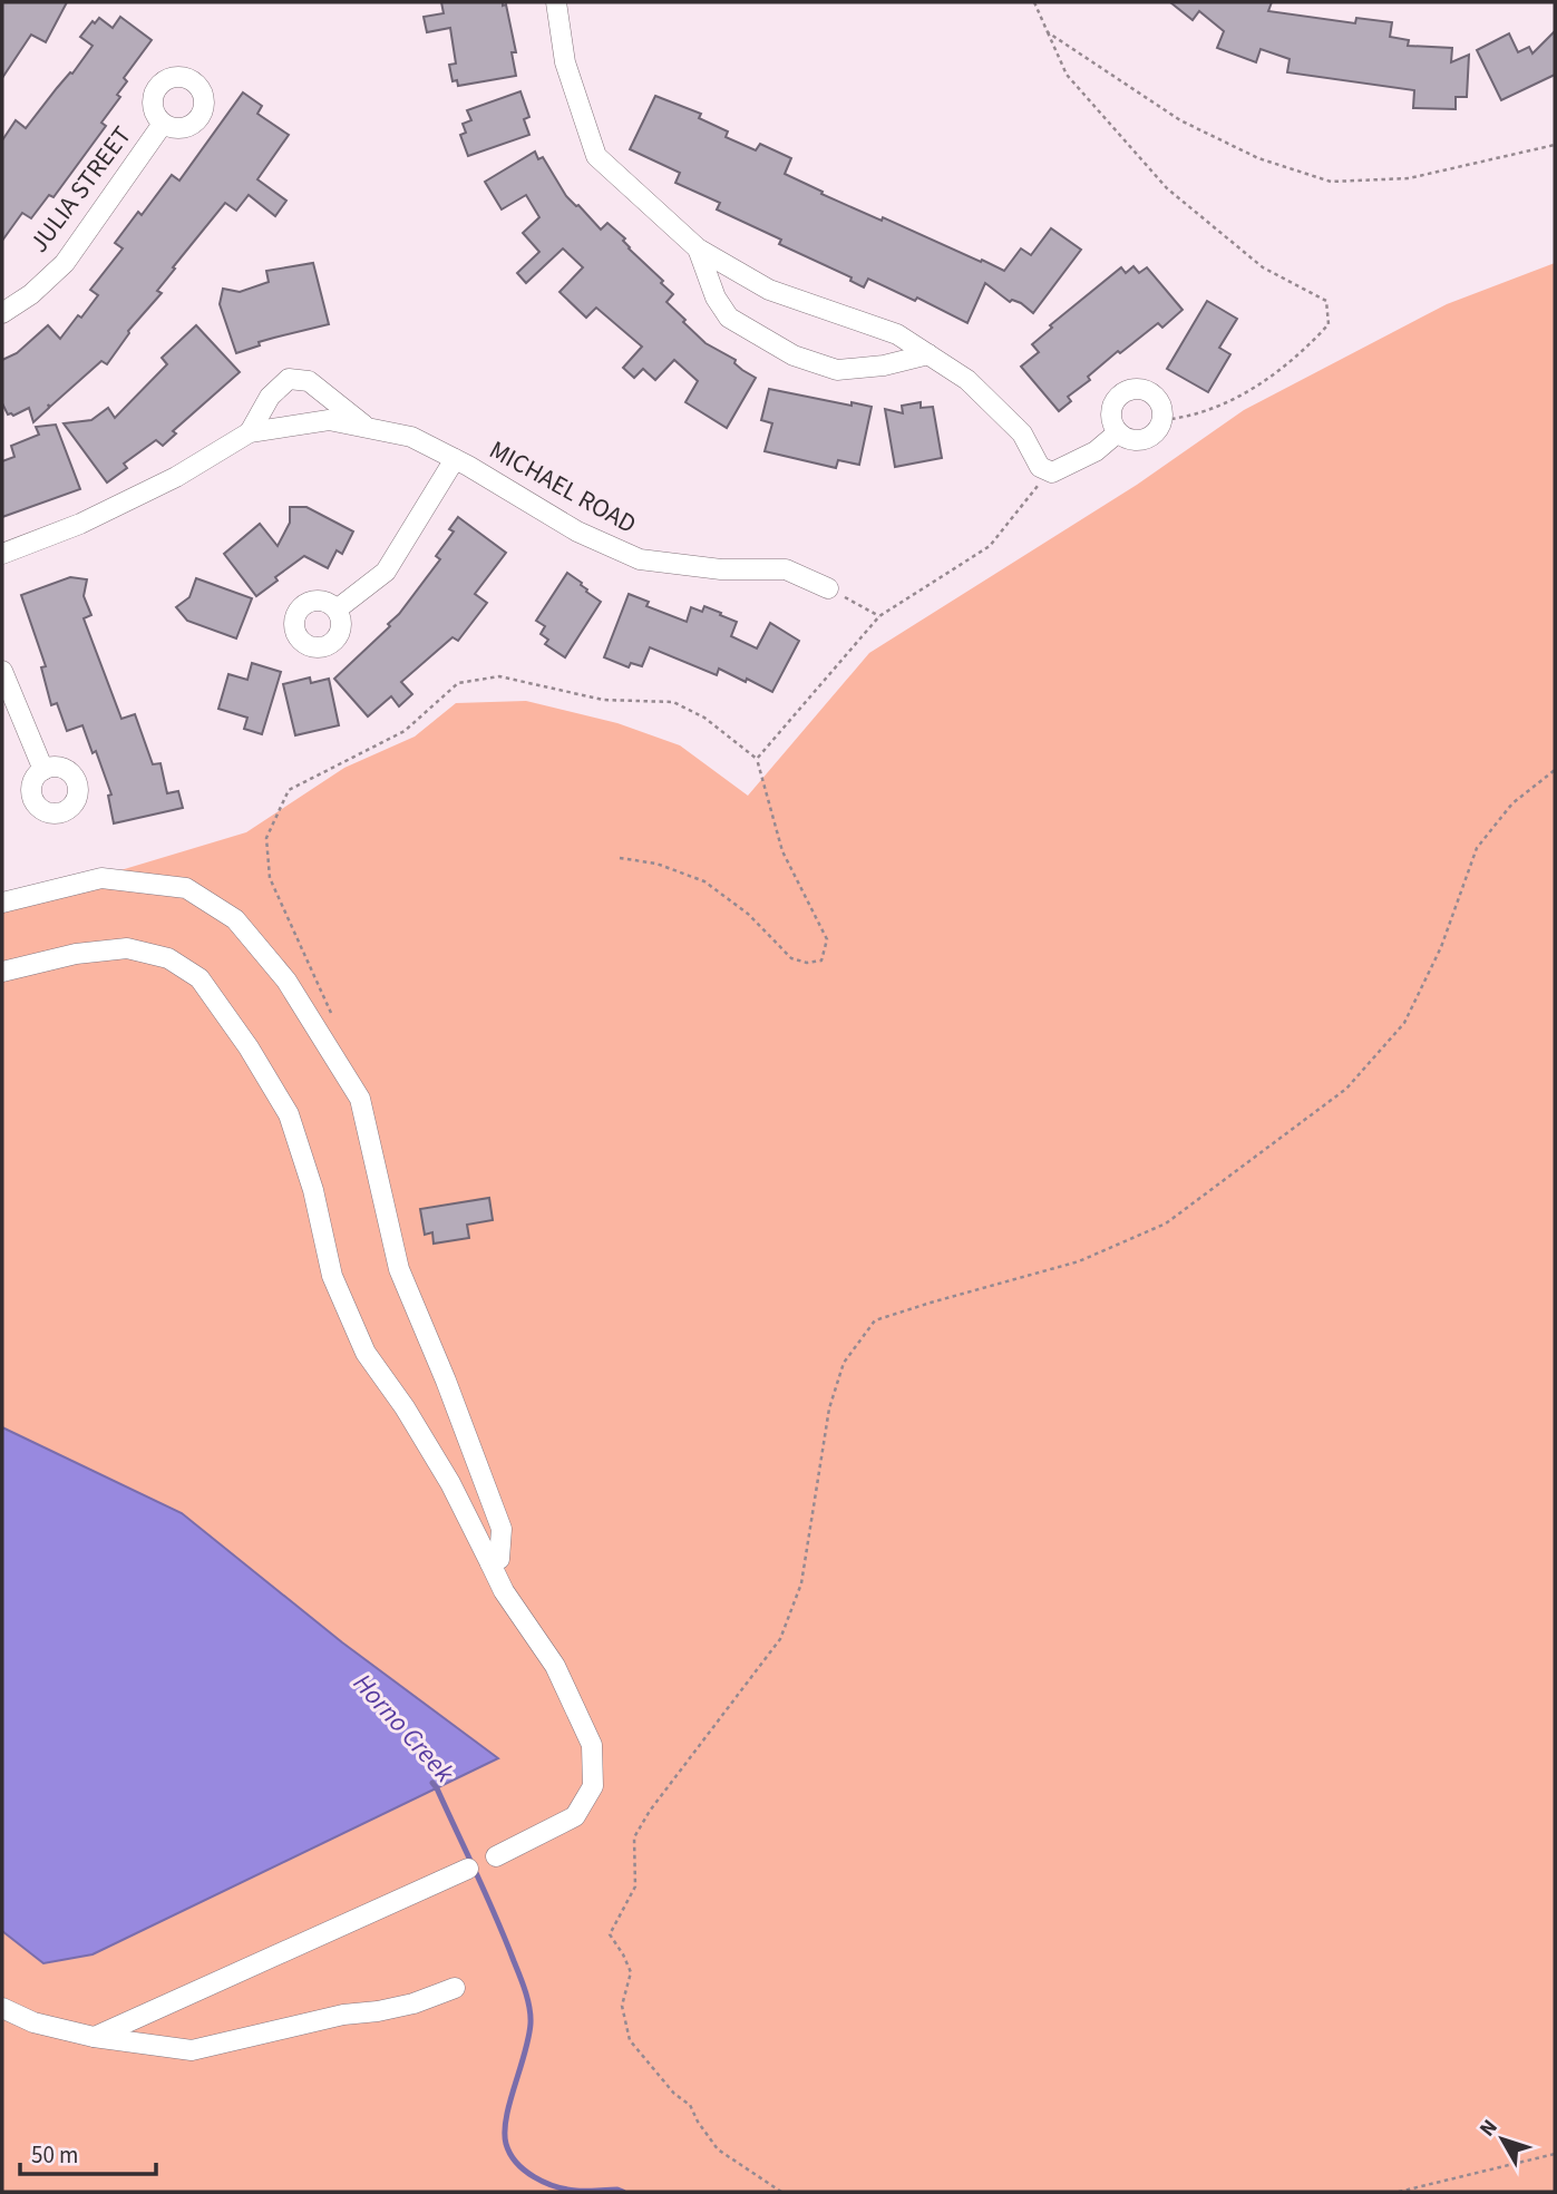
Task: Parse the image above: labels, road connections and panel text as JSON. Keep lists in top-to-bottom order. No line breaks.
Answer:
{"streets":{"street":["JULIA STREET","MICHAEL ROAD"]},"water":["Horno Creek"],"scale_bar":"50 m","north":"top left"}
